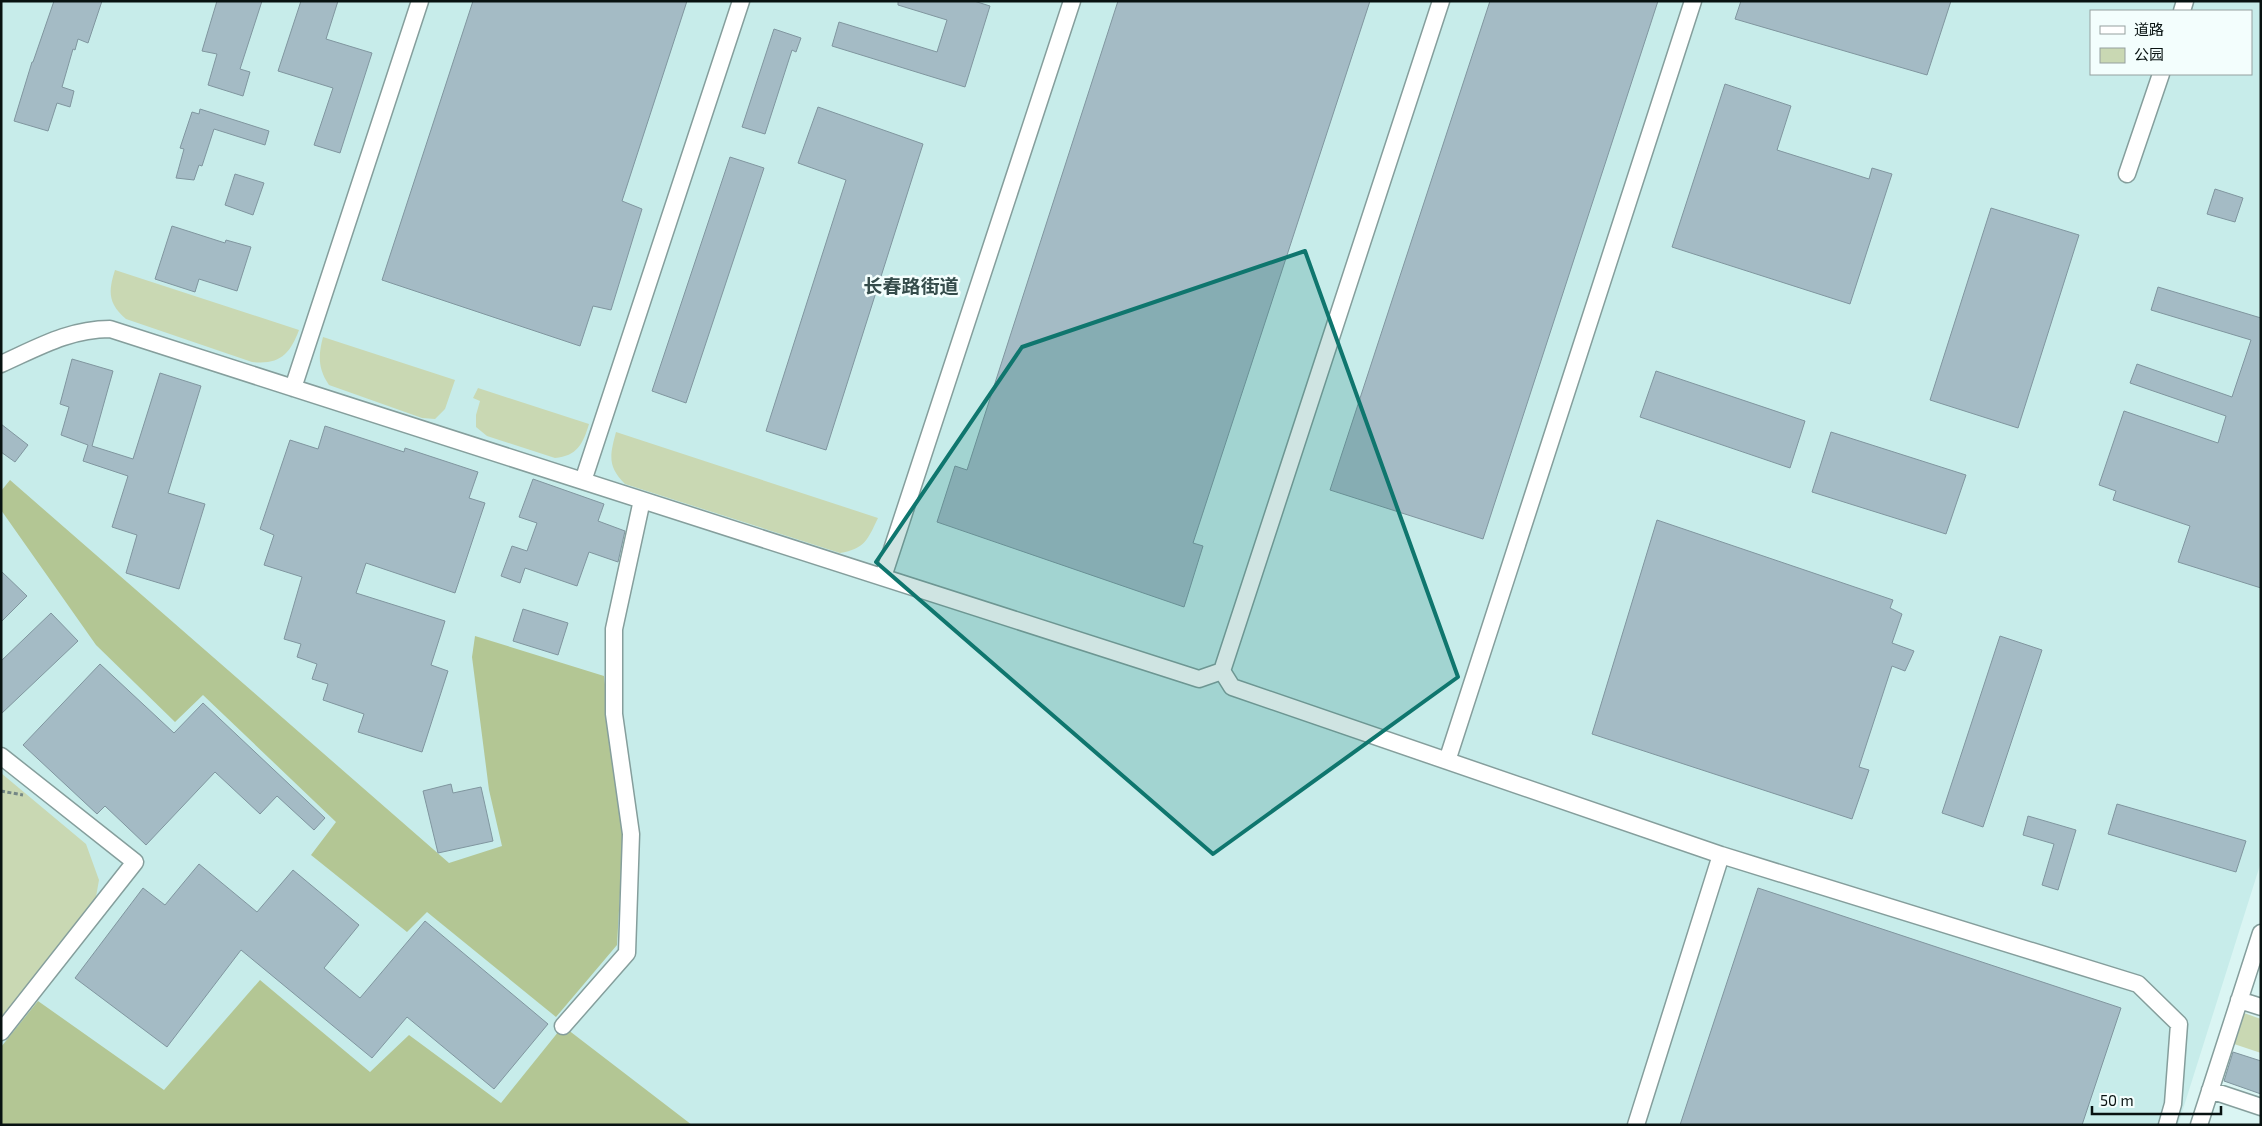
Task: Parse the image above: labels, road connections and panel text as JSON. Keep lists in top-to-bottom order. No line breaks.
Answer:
{"districts":["长春路街道"],"legend":["道路","公园"],"scale_bar":"50 m"}
